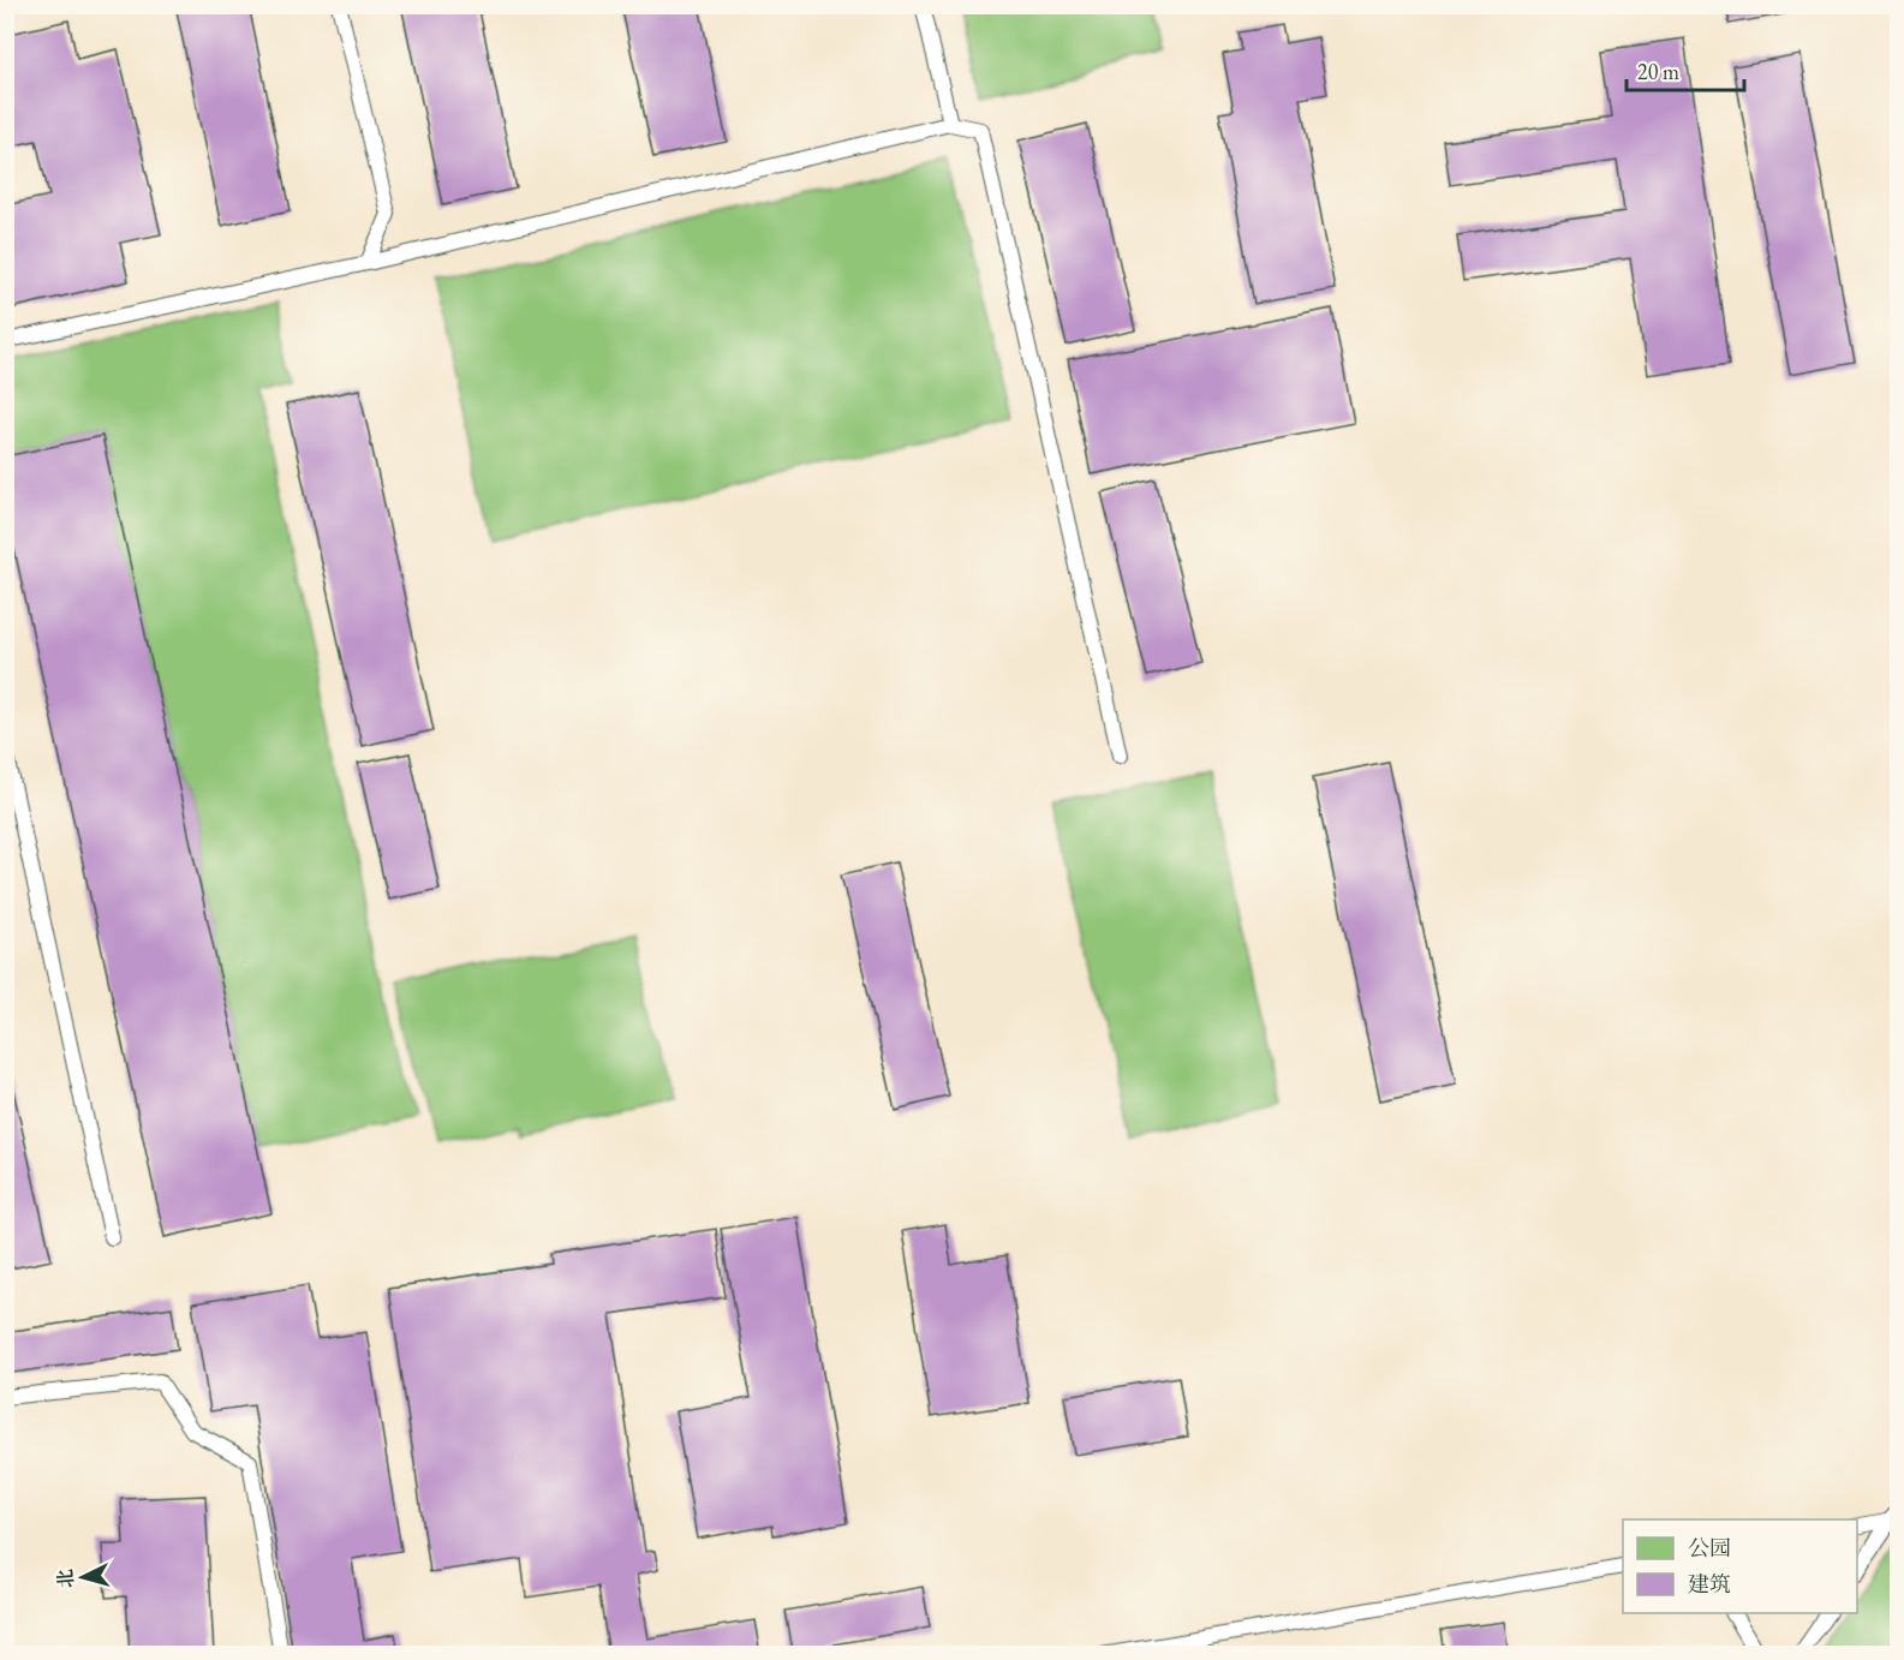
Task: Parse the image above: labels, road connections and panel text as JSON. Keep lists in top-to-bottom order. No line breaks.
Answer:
{"legend":["公园","建筑"],"scale_bar":"20 m","north":"left"}
